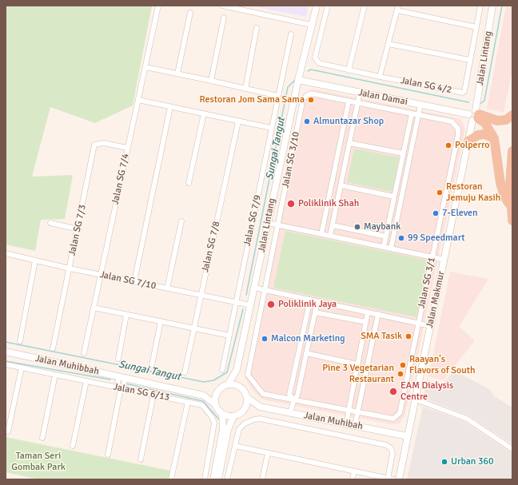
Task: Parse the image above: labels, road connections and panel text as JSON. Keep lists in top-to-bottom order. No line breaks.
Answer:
{"streets":{"street":["Jalan Lintang","Jalan SG 4/2","Jalan Damai","Jalan SG 3/10","Jalan SG 7/4","Jalan SG 7/9","Jalan SG 7/3","Jalan SG 7/8","Jalan SG 7/10","Jalan SG 3/1","Jalan Makmur","Jalan Muhibbah","Jalan SG 6/13","Jalan Muhibah"]},"crossings":[["Jalan Lintang","Jalan Damai"],["Jalan Lintang","Jalan SG 7/10"],["Jalan Lintang","Jalan Makmur"],["Jalan Lintang","Jalan Muhibbah"],["Jalan Lintang","Jalan Muhibah"],["Jalan Damai","Jalan Makmur"],["Jalan SG 7/4","Jalan SG 7/3"],["Jalan SG 7/4","Jalan SG 7/10"],["Jalan SG 7/9","Jalan SG 7/10"],["Jalan SG 7/3","Jalan SG 7/10"],["Jalan SG 7/8","Jalan SG 7/10"],["Jalan Makmur","Jalan Muhibah"],["Jalan Muhibbah","Jalan Muhibah"]],"water":["Sungai Tangut"],"parks":["Taman Seri Gombak Park"],"places":["Restoran Jom Sama Sama","Almuntazar Shop","Polperro","Restoran Jemuju Kasih","Poliklinik Shah","7-Eleven","Maybank","99 Speedmart","Poliklinik Jaya","SMA Tasik","Malcon Marketing","Raayan's Flavors of South","Pine 3 Vegetarian Restaurant","EAM Dialysis Centre","Urban 360"]}
